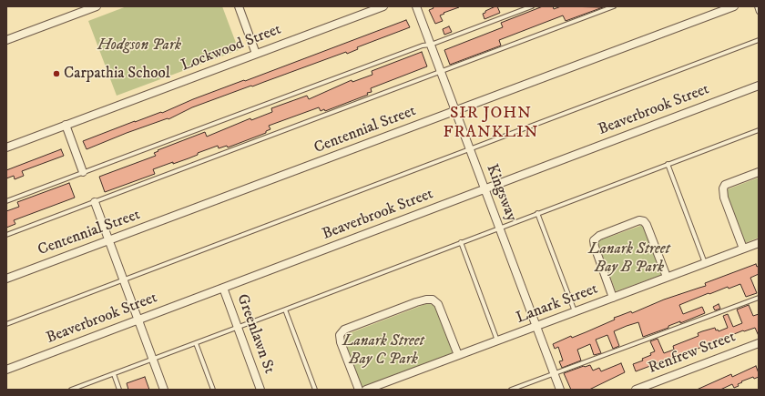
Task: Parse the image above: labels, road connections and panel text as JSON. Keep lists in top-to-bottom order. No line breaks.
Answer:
{"streets":{"street":["Lockwood Street","Beaverbrook Street","Centennial Street","Kingsway","Lanark Street","Greenlawn St","Renfrew Street"]},"crossings":[["Beaverbrook Street","Kingsway"],["Beaverbrook Street","Greenlawn St"],["Centennial Street","Kingsway"],["Kingsway","Lanark Street"]],"districts":["SIR JOHN FRANKLIN"],"parks":["Hodgson Park","Lanark Street Bay B Park","Lanark Street Bay C Park"],"places":["Carpathia School"]}
